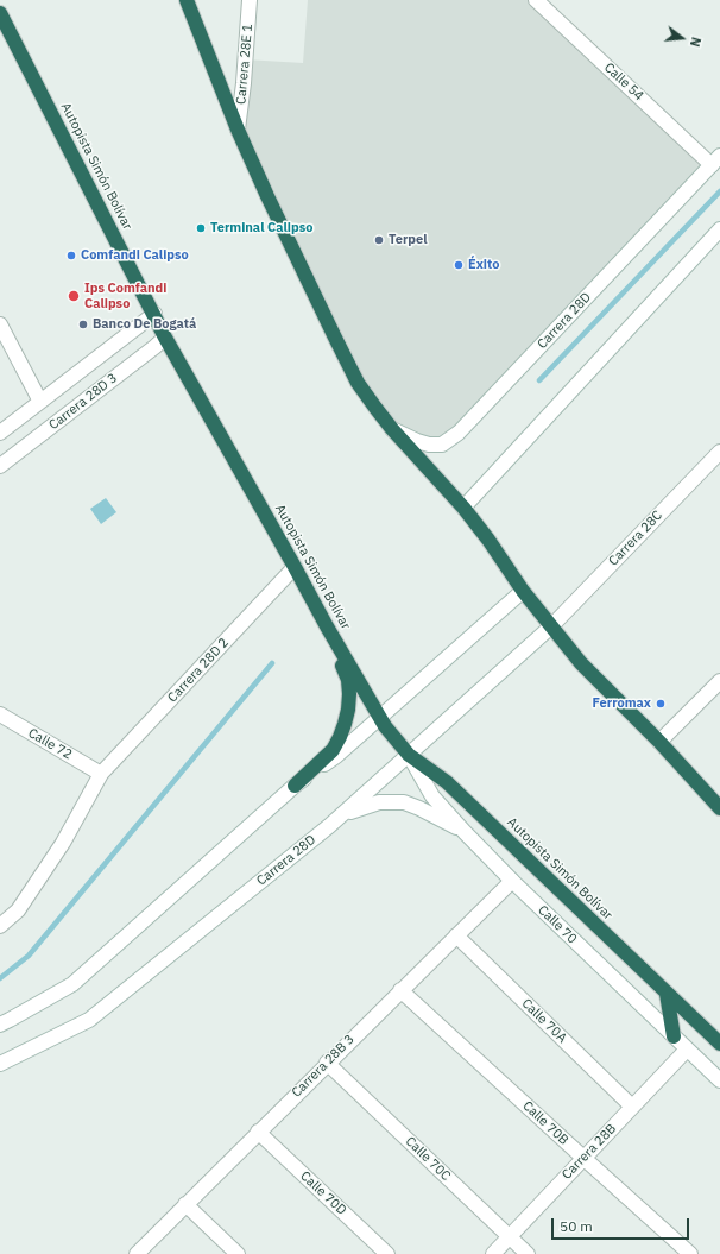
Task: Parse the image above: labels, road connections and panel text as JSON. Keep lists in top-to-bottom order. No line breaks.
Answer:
{"streets":{"highway":["Autopista Simón Bolívar"],"street":["Carrera 28E 1","Calle 54","Carrera 28D","Carrera 28D 3","Carrera 28C","Carrera 28D 2","Calle 72","Calle 70","Calle 70A","Carrera 28B 3","Calle 70B","Carrera 28B","Calle 70C","Calle 70D"]},"crossings":[["Calle 54","Carrera 28D"],["Autopista Simón Bolívar","Carrera 28D"],["Autopista Simón Bolívar","Carrera 28D 3"],["Autopista Simón Bolívar","Carrera 28D 2"],["Autopista Simón Bolívar","Calle 70"],["Carrera 28D","Carrera 28C"],["Carrera 28D","Calle 70"],["Carrera 28D 2","Calle 72"],["Calle 70","Carrera 28B 3"],["Calle 70","Carrera 28B"],["Calle 70A","Carrera 28B 3"],["Calle 70A","Carrera 28B"],["Carrera 28B 3","Calle 70B"],["Carrera 28B 3","Calle 70C"],["Carrera 28B 3","Calle 70D"],["Calle 70B","Carrera 28B"],["Carrera 28B","Calle 70C"]],"places":["Terminal Calipso","Terpel","Comfandi Calipso","Éxito","Ips Comfandi Calipso","Banco De Bogatá","Ferromax"],"scale_bar":"50 m","north":"right"}
